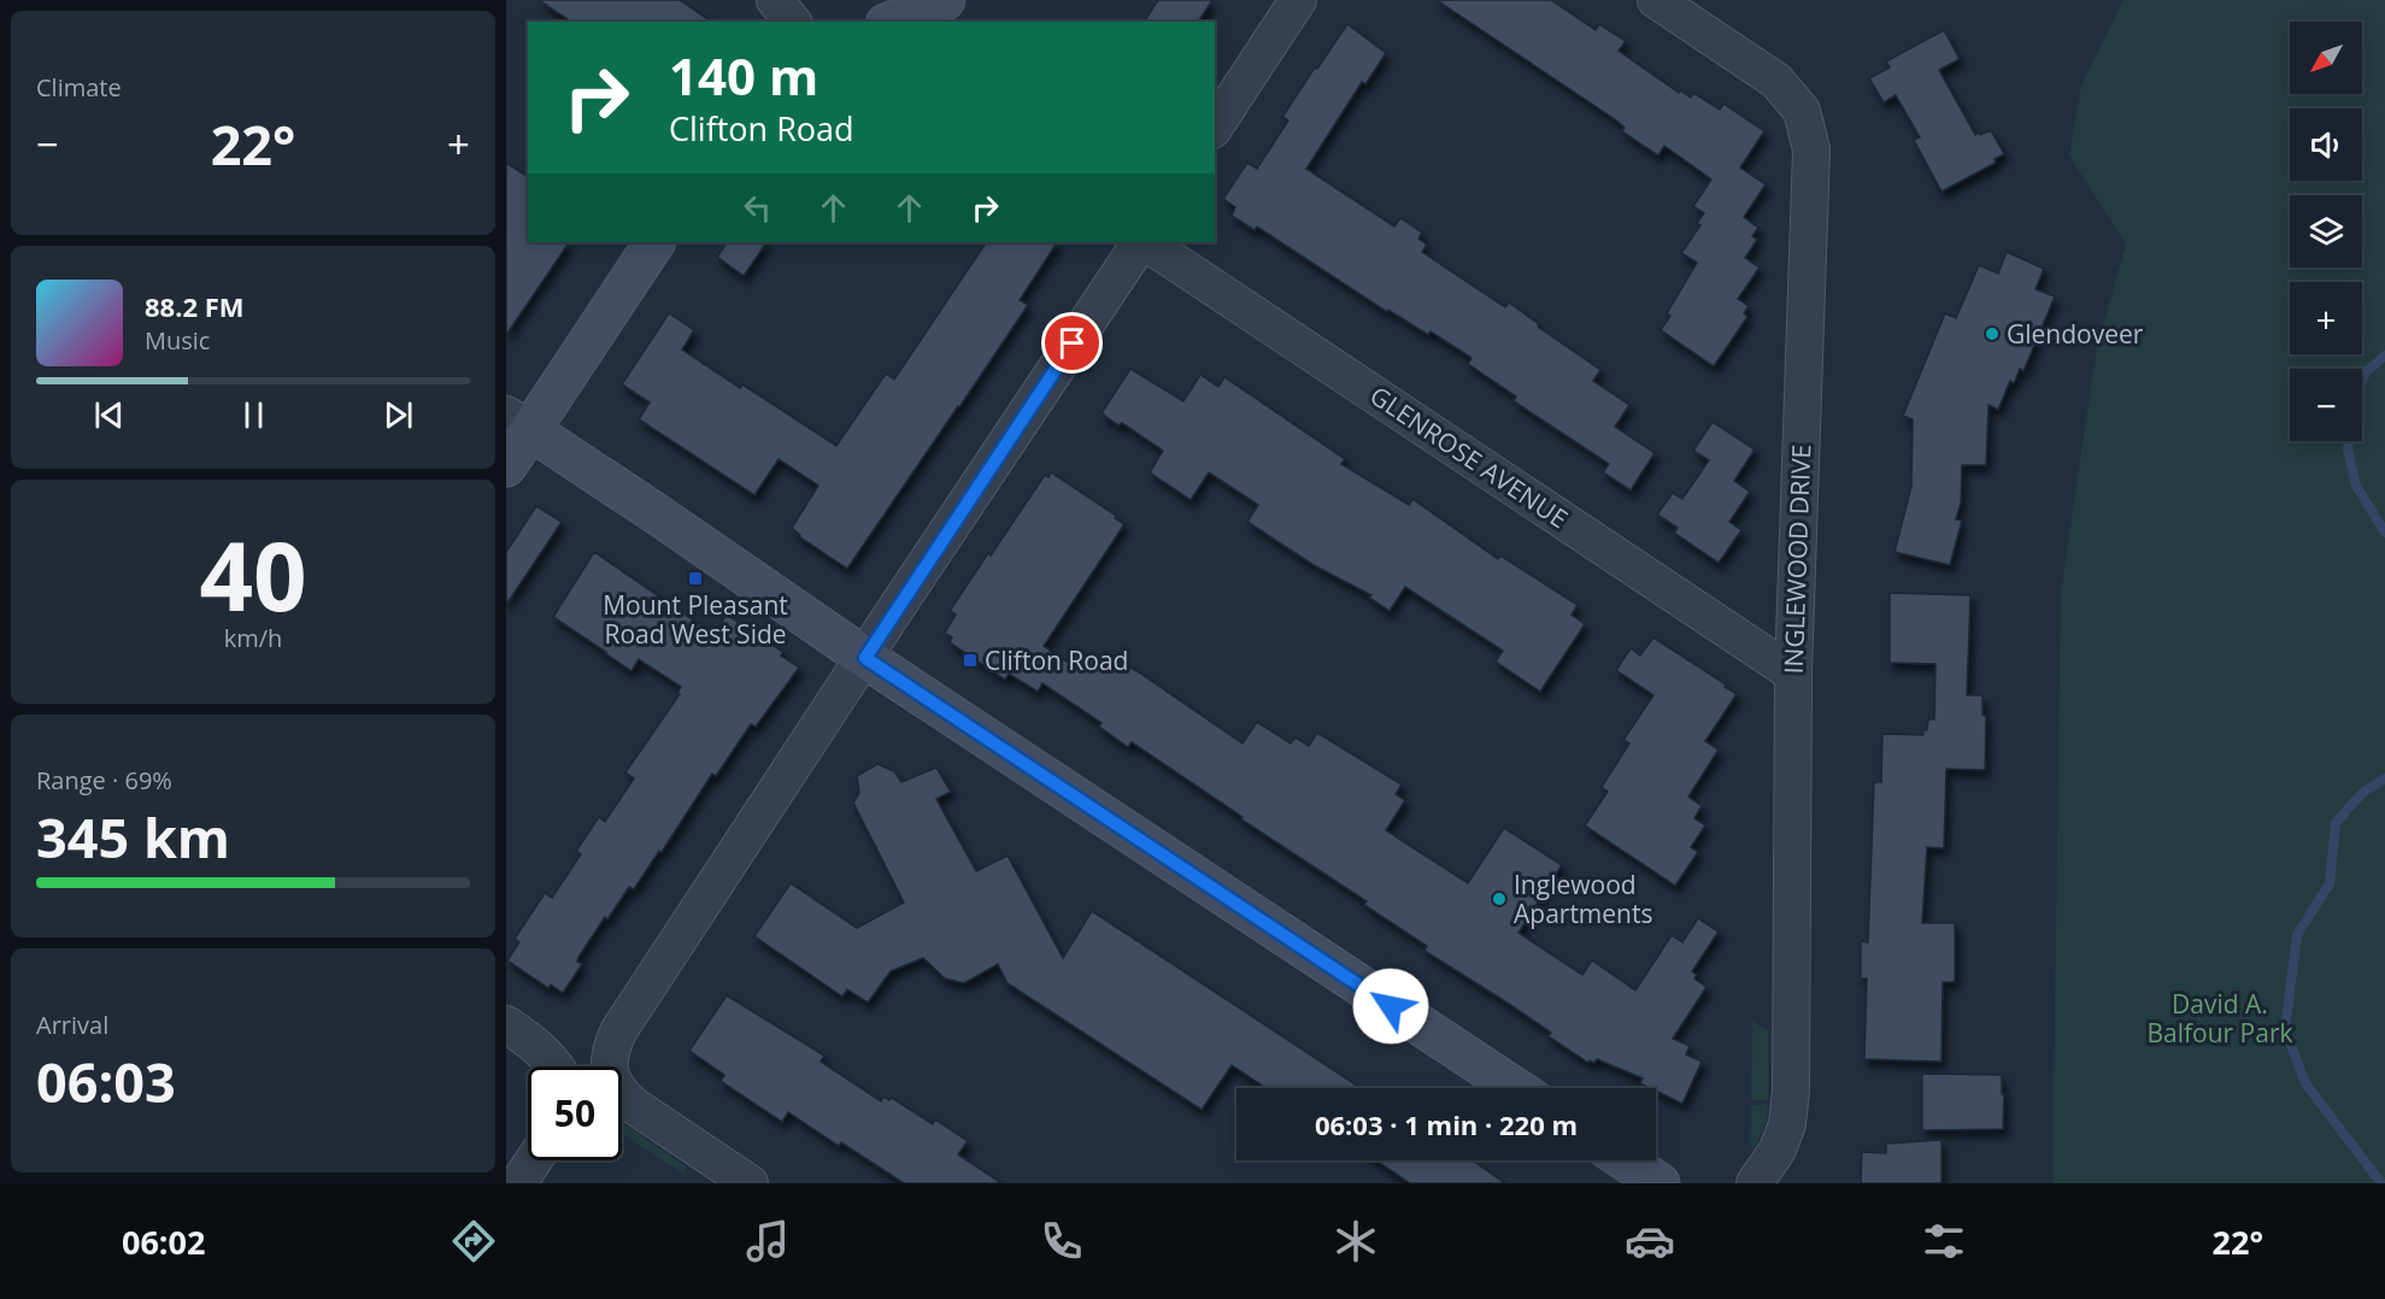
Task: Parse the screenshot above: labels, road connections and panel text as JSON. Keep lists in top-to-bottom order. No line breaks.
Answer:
{"streets":{"street":["GLENROSE AVENUE","INGLEWOOD DRIVE"]},"crossings":[["GLENROSE AVENUE","INGLEWOOD DRIVE"]],"parks":["David A. Balfour Park"],"places":{"other":["Glendoveer","Inglewood Apartments"],"transit":["Mount Pleasant Road West Side","Clifton Road"]},"north":"bottom left","page":{"tile":["Climate",["40","km/h"],["Range · 69%","345 km"],["Arrival","06:03"]],"map_buttons":["+","−"],"turn":["140 m","Clifton Road"],"heat":["−","22°","+"],"song":["88.2 FM","Music"],"limit":"50","trip":"06:03 · 1 min · 220 m","tabs":["06:02","22°"]}}
